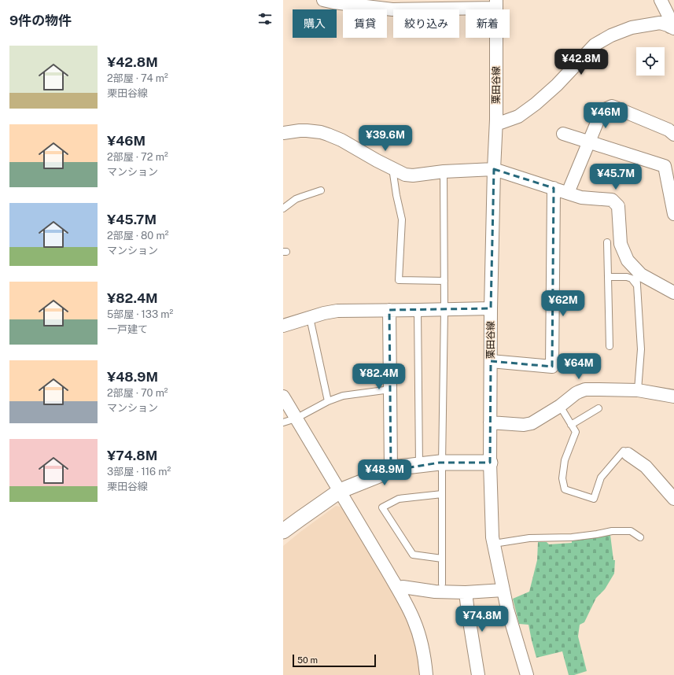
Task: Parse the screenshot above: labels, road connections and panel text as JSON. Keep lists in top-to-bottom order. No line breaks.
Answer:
{"streets":{"street":["栗田谷線"]},"scale_bar":"50 m","page":{"heading":"9件の物件","chip":["購入","賃貸","絞り込み","新着"],"list":[{"name":"¥42.8M","note":"2部屋 · 74 m² · 栗田谷線"},{"name":"¥46M","note":"2部屋 · 72 m² · マンション"},{"name":"¥45.7M","note":"2部屋 · 80 m² · マンション"},{"name":"¥82.4M","note":"5部屋 · 133 m² · 一戸建て"},{"name":"¥48.9M","note":"2部屋 · 70 m² · マンション"},{"name":"¥74.8M","note":"3部屋 · 116 m² · 栗田谷線"}],"price":["¥42.8M","¥46M","¥39.6M","¥45.7M","¥62M","¥64M","¥82.4M","¥48.9M","¥74.8M"],"scale":"50 m"}}
